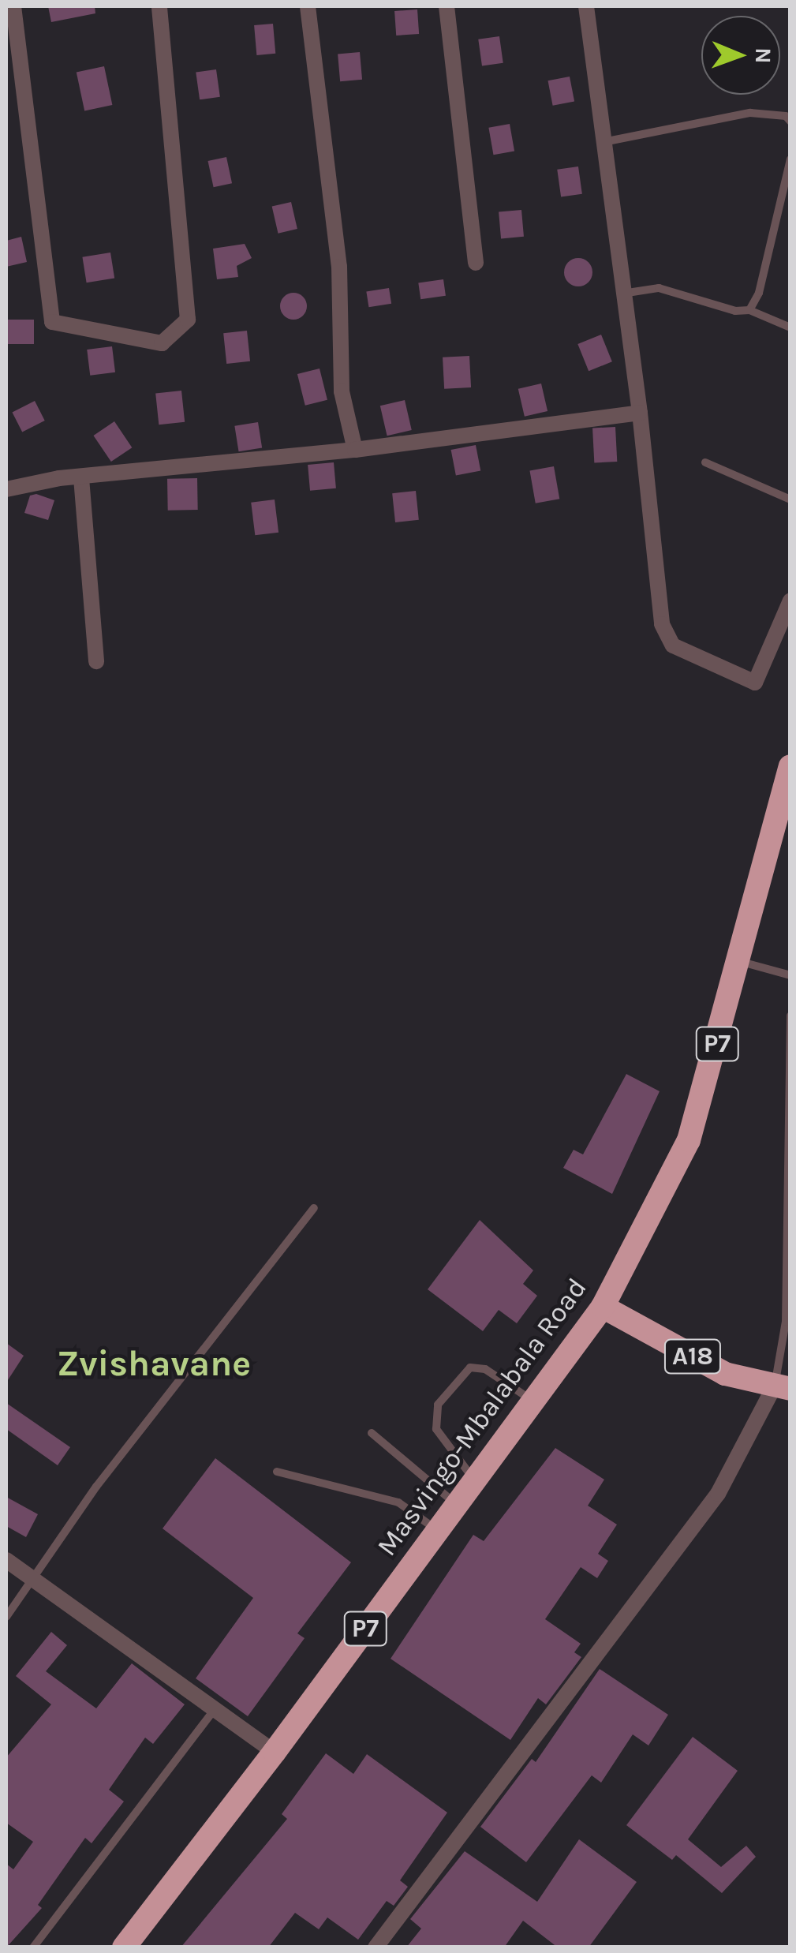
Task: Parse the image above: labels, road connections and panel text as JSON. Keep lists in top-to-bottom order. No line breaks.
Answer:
{"streets":{"highway":["P7","A18","Masvingo-Mbalabala Road"]},"crossings":[["A18","Masvingo-Mbalabala Road"]],"districts":["Zvishavane"],"north":"right"}
